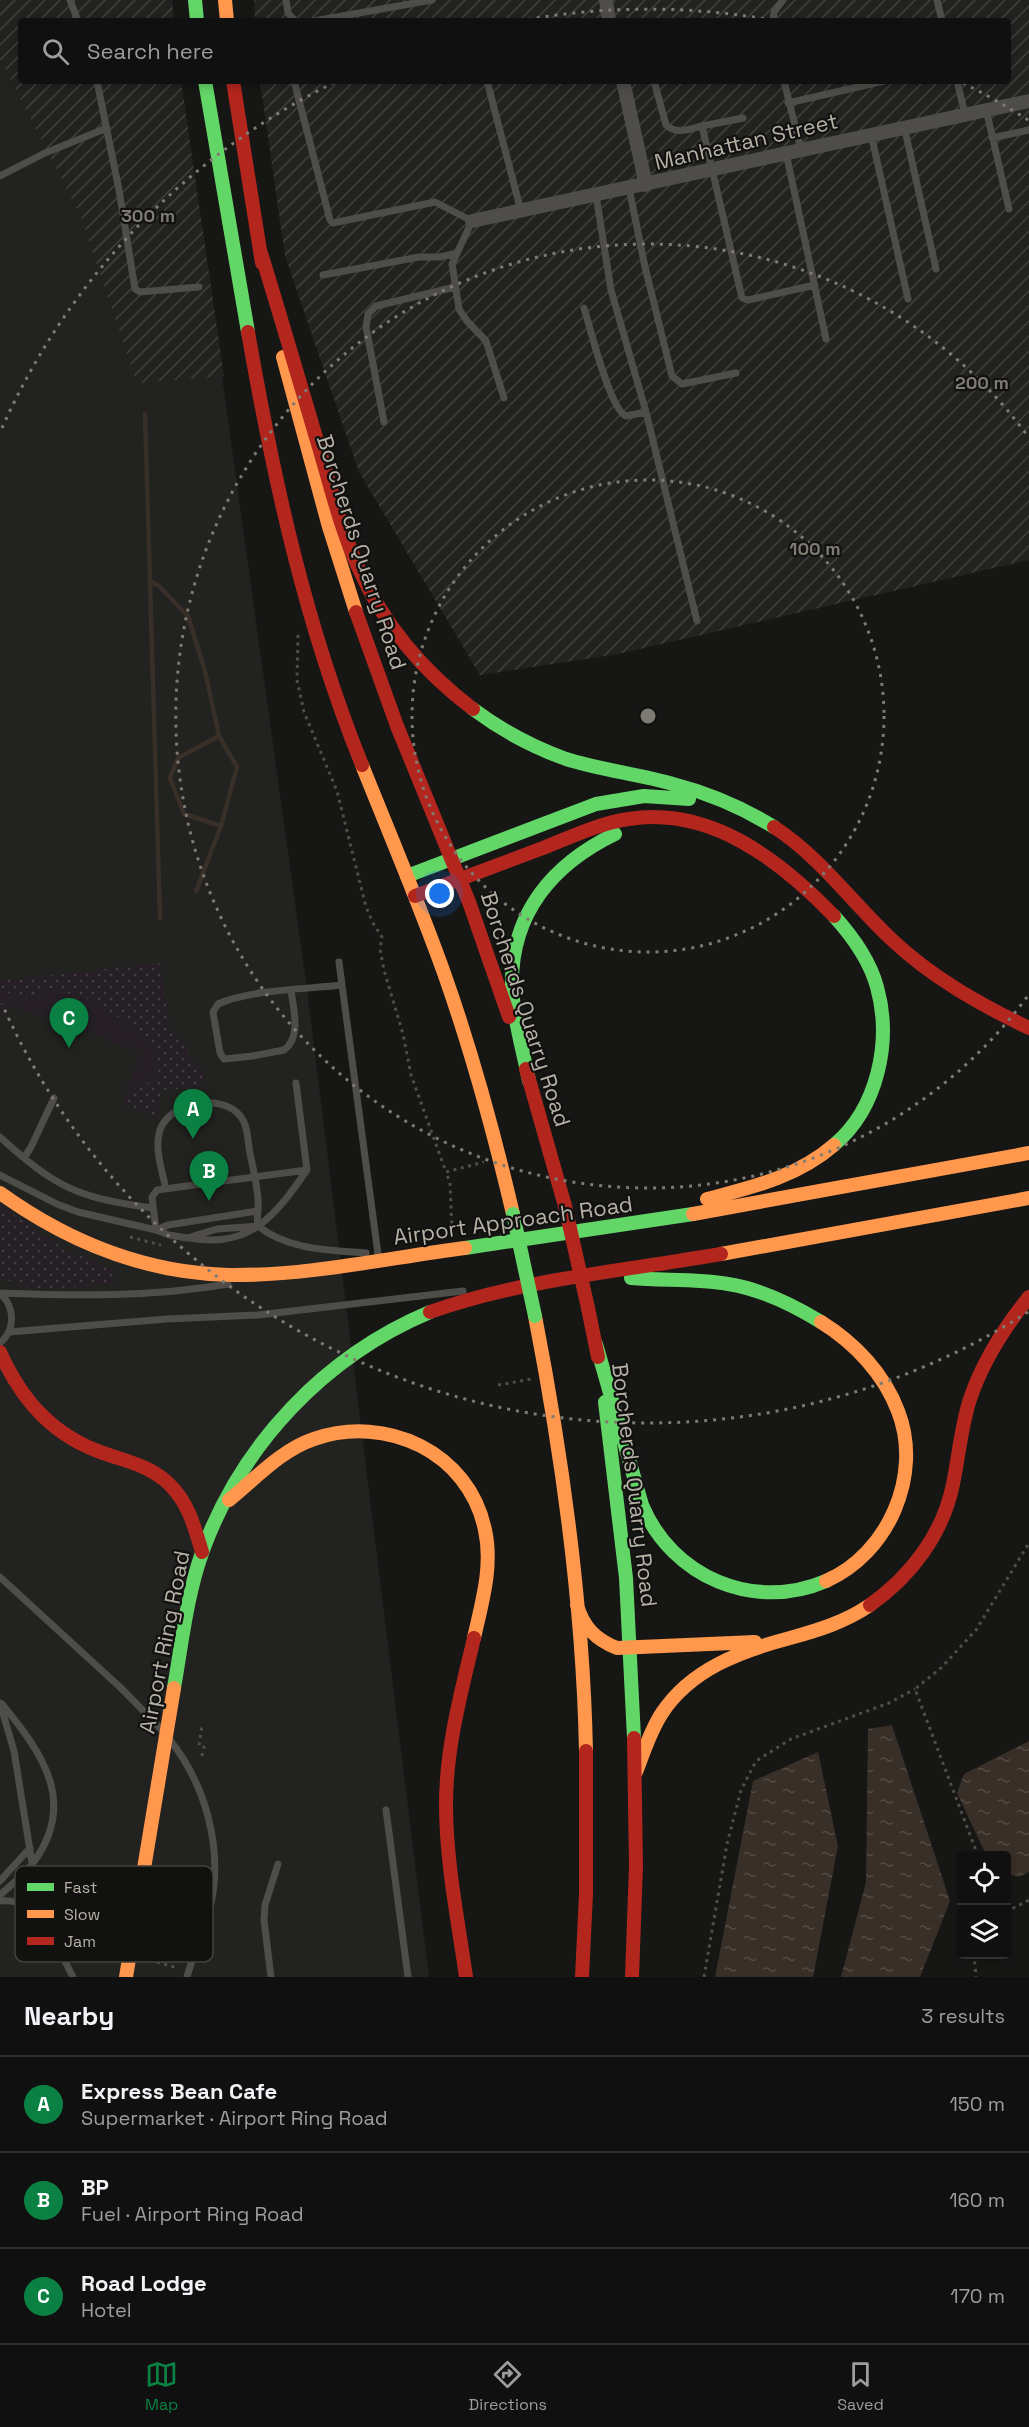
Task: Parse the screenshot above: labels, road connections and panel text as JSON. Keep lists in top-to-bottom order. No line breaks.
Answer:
{"streets":{"main road":["Borcherds Quarry Road","Airport Approach Road","Airport Ring Road"],"street":["Manhattan Street"]},"legend":["Fast","Slow","Jam"],"page":{"search":"Search here","pins":["C","A","B"],"heading":["Nearby","3 results"],"list":[{"mark":"A","name":"Express Bean Cafe","note":"Supermarket · Airport Ring Road","value":"150 m"},{"mark":"B","name":"BP","note":"Fuel · Airport Ring Road","value":"160 m"},{"mark":"C","name":"Road Lodge","note":"Hotel","value":"170 m"}],"nav":["Map","Directions","Saved"]},"rings":["300 m","200 m","100 m"]}
